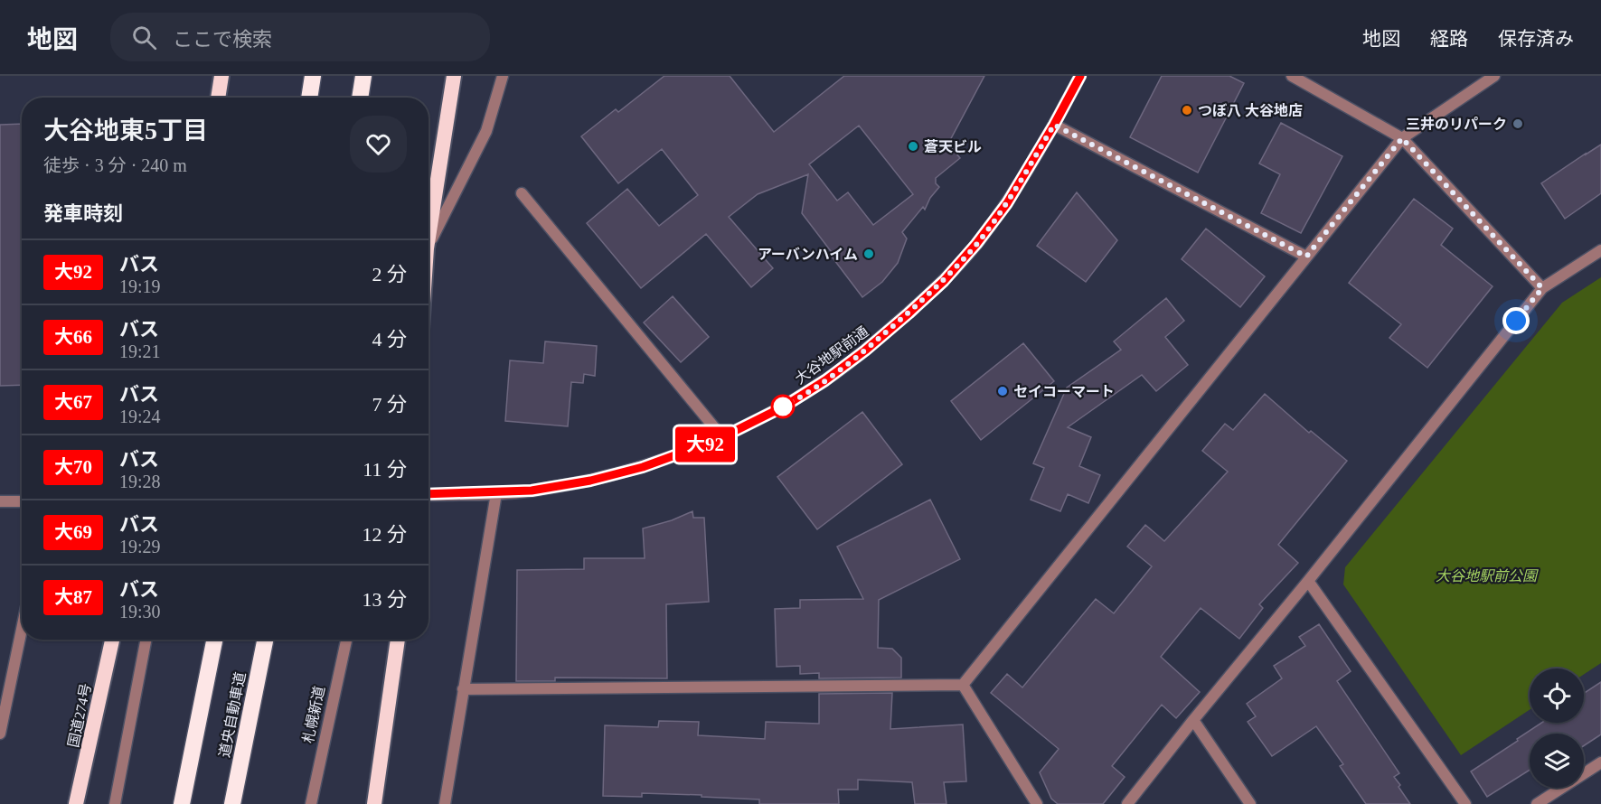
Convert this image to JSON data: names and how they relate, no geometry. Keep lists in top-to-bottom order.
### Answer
{
  "streets": {
    "highway": ["道央自動車道", "国道274号"],
    "street": ["大谷地駅前通", "札幌新道"]
  },
  "parks": ["大谷地駅前公園"],
  "places": [
    "つぼ八 大谷地店",
    "三井のリパーク",
    "蒼天ビル",
    "アーバンハイム",
    "セイコーマート"
  ],
  "lines": ["bus line 大92"],
  "page": {
    "header": "地図",
    "search": "ここで検索",
    "nav": ["地図", "経路", "保存済み"],
    "on_map": "大92",
    "heading": [
      ["大谷地東5丁目", "徒歩 · 3 分 · 240 m"],
      "発車時刻"
    ],
    "list": [
      {
        "mark": "大92",
        "name": "バス",
        "note": "19:19",
        "value": "2 分"
      },
      {
        "mark": "大66",
        "name": "バス",
        "note": "19:21",
        "value": "4 分"
      },
      {
        "mark": "大67",
        "name": "バス",
        "note": "19:24",
        "value": "7 分"
      },
      {
        "mark": "大70",
        "name": "バス",
        "note": "19:28",
        "value": "11 分"
      },
      {
        "mark": "大69",
        "name": "バス",
        "note": "19:29",
        "value": "12 分"
      },
      {
        "mark": "大87",
        "name": "バス",
        "note": "19:30",
        "value": "13 分"
      }
    ]
  }
}
